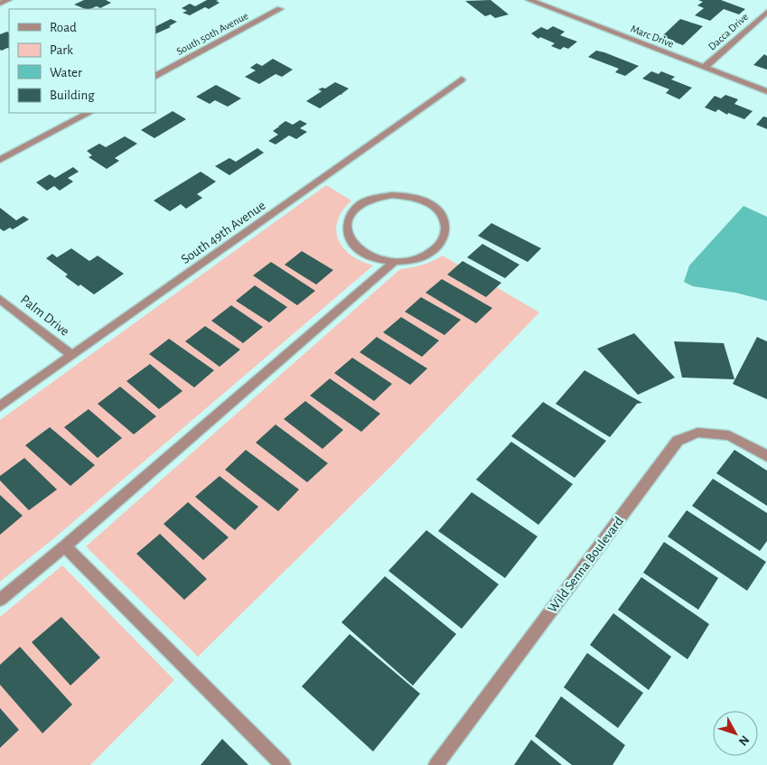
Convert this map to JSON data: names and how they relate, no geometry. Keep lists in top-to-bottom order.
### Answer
{
  "streets": {
    "street": [
      "Dacca Drive",
      "South 50th Avenue",
      "Marc Drive",
      "South 49th Avenue",
      "Palm Drive",
      "Wild Senna Boulevard"
    ]
  },
  "crossings": [
    ["Dacca Drive", "Marc Drive"],
    ["South 49th Avenue", "Palm Drive"]
  ],
  "legend": [
    "Road",
    "Park",
    "Water",
    "Building"
  ],
  "north": "bottom right"
}
